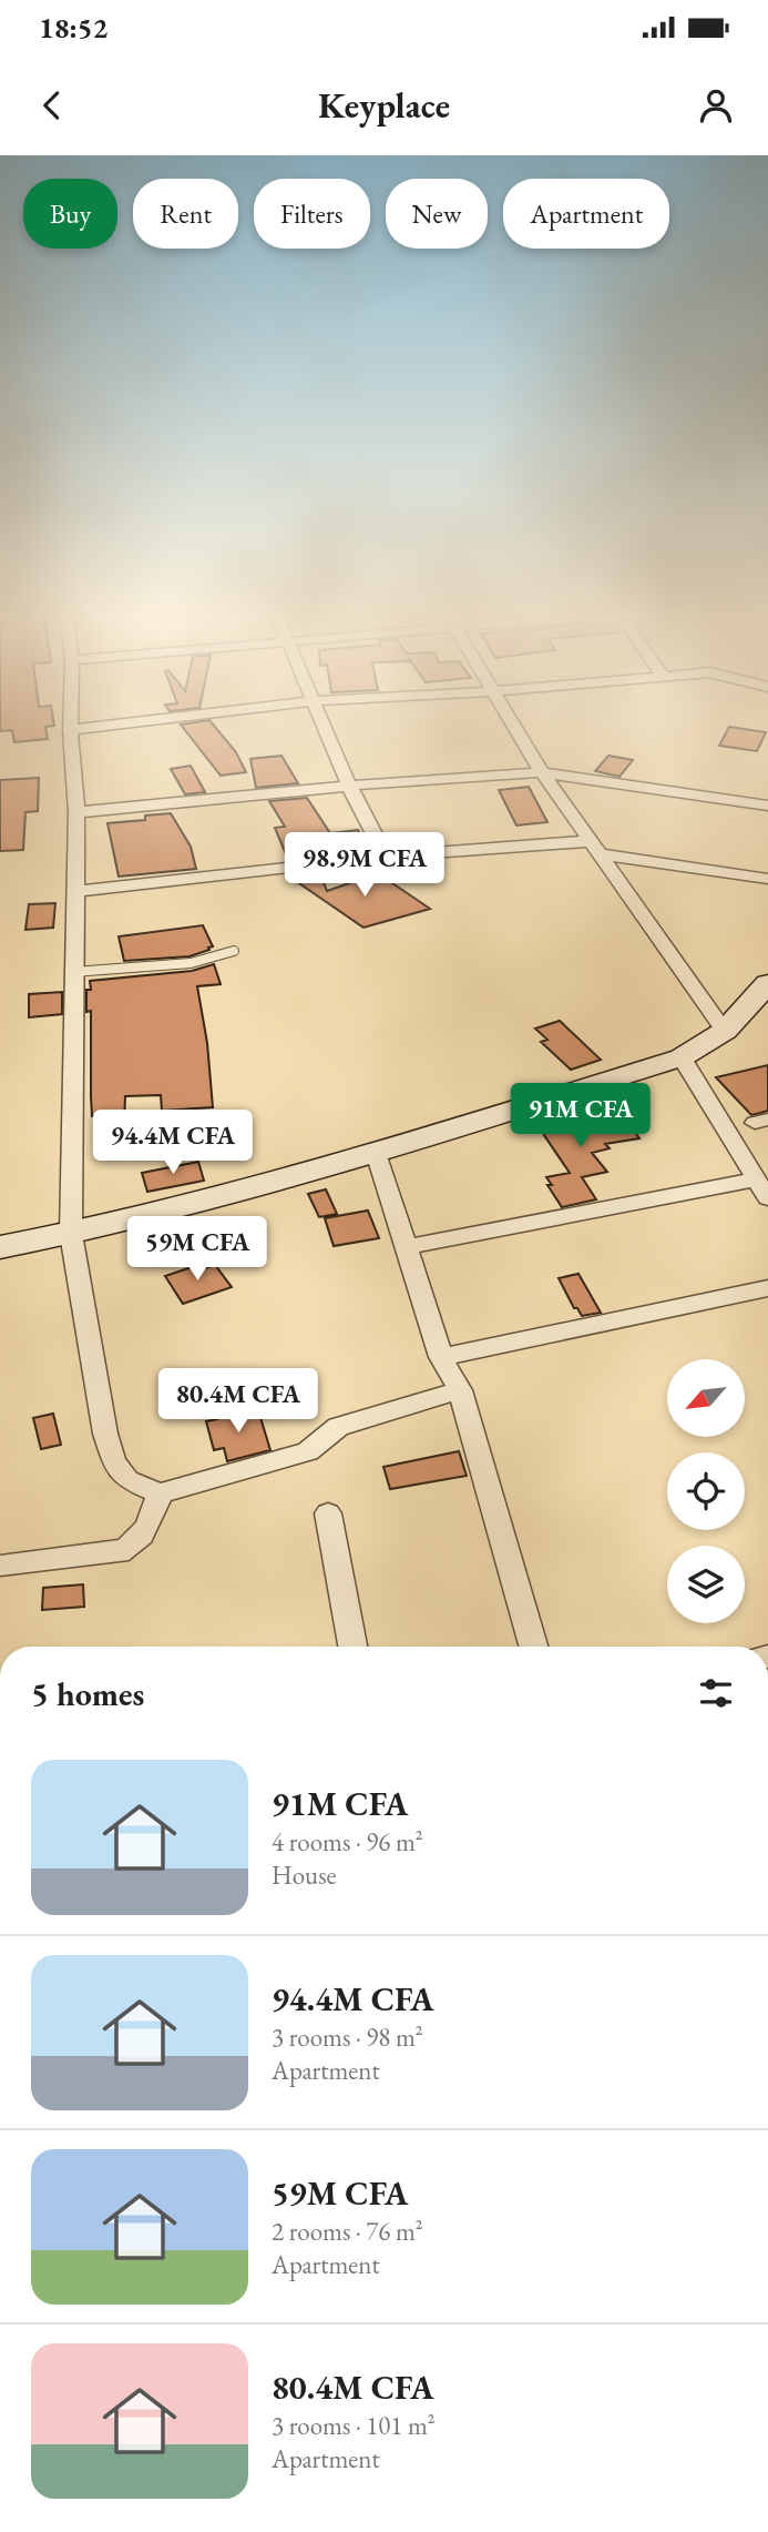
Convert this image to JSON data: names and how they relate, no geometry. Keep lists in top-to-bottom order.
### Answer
{
  "north": "bottom left",
  "page": {
    "status": "18:52",
    "header": "Keyplace",
    "chip": [
      "Buy",
      "Rent",
      "Filters",
      "New",
      "Apartment"
    ],
    "price": [
      "98.9M CFA",
      "91M CFA",
      "94.4M CFA",
      "59M CFA",
      "80.4M CFA"
    ],
    "heading": "5 homes",
    "list": [
      {
        "name": "91M CFA",
        "note": "4 rooms · 96 m² · House"
      },
      {
        "name": "94.4M CFA",
        "note": "3 rooms · 98 m² · Apartment"
      },
      {
        "name": "59M CFA",
        "note": "2 rooms · 76 m² · Apartment"
      },
      {
        "name": "80.4M CFA",
        "note": "3 rooms · 101 m² · Apartment"
      }
    ]
  }
}
